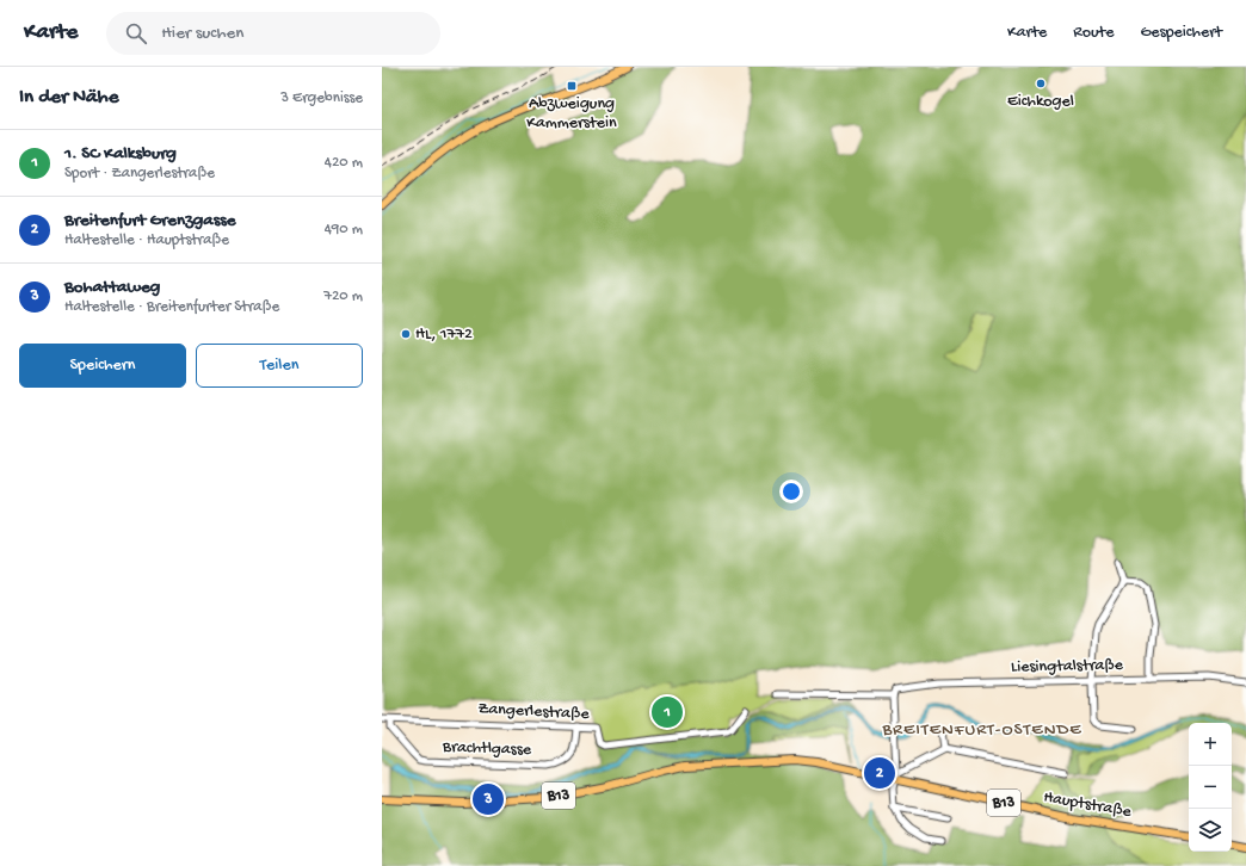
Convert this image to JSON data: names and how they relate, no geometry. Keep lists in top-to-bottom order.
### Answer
{
  "streets": {
    "main road": ["B13", "Hauptstraße"],
    "street": ["Liesingtalstraße", "Zangerlestraße", "Brachtlgasse"]
  },
  "crossings": [
    ["Zangerlestraße", "Brachtlgasse"]
  ],
  "districts": ["BREITENFURT-OSTENDE"],
  "places": {
    "other": ["Eichkogel", "HL, 1772"],
    "transit": ["Abzweigung Kammerstein"]
  },
  "page": {
    "header": "Karte",
    "search": "Hier suchen",
    "nav": ["Karte", "Route", "Gespeichert"],
    "heading": ["In der Nähe", "3 Ergebnisse"],
    "list": [
      {
        "mark": "1",
        "name": "1. SC Kalksburg",
        "note": "Sport · Zangerlestraße",
        "value": "420 m"
      },
      {
        "mark": "2",
        "name": "Breitenfurt Grenzgasse",
        "note": "Haltestelle · Hauptstraße",
        "value": "490 m"
      },
      {
        "mark": "3",
        "name": "Bohattaweg",
        "note": "Haltestelle · Breitenfurter Straße",
        "value": "720 m"
      }
    ],
    "buttons": ["Speichern", "Teilen"],
    "pins": ["1", "2", "3"],
    "map_buttons": ["+", "−"]
  }
}
